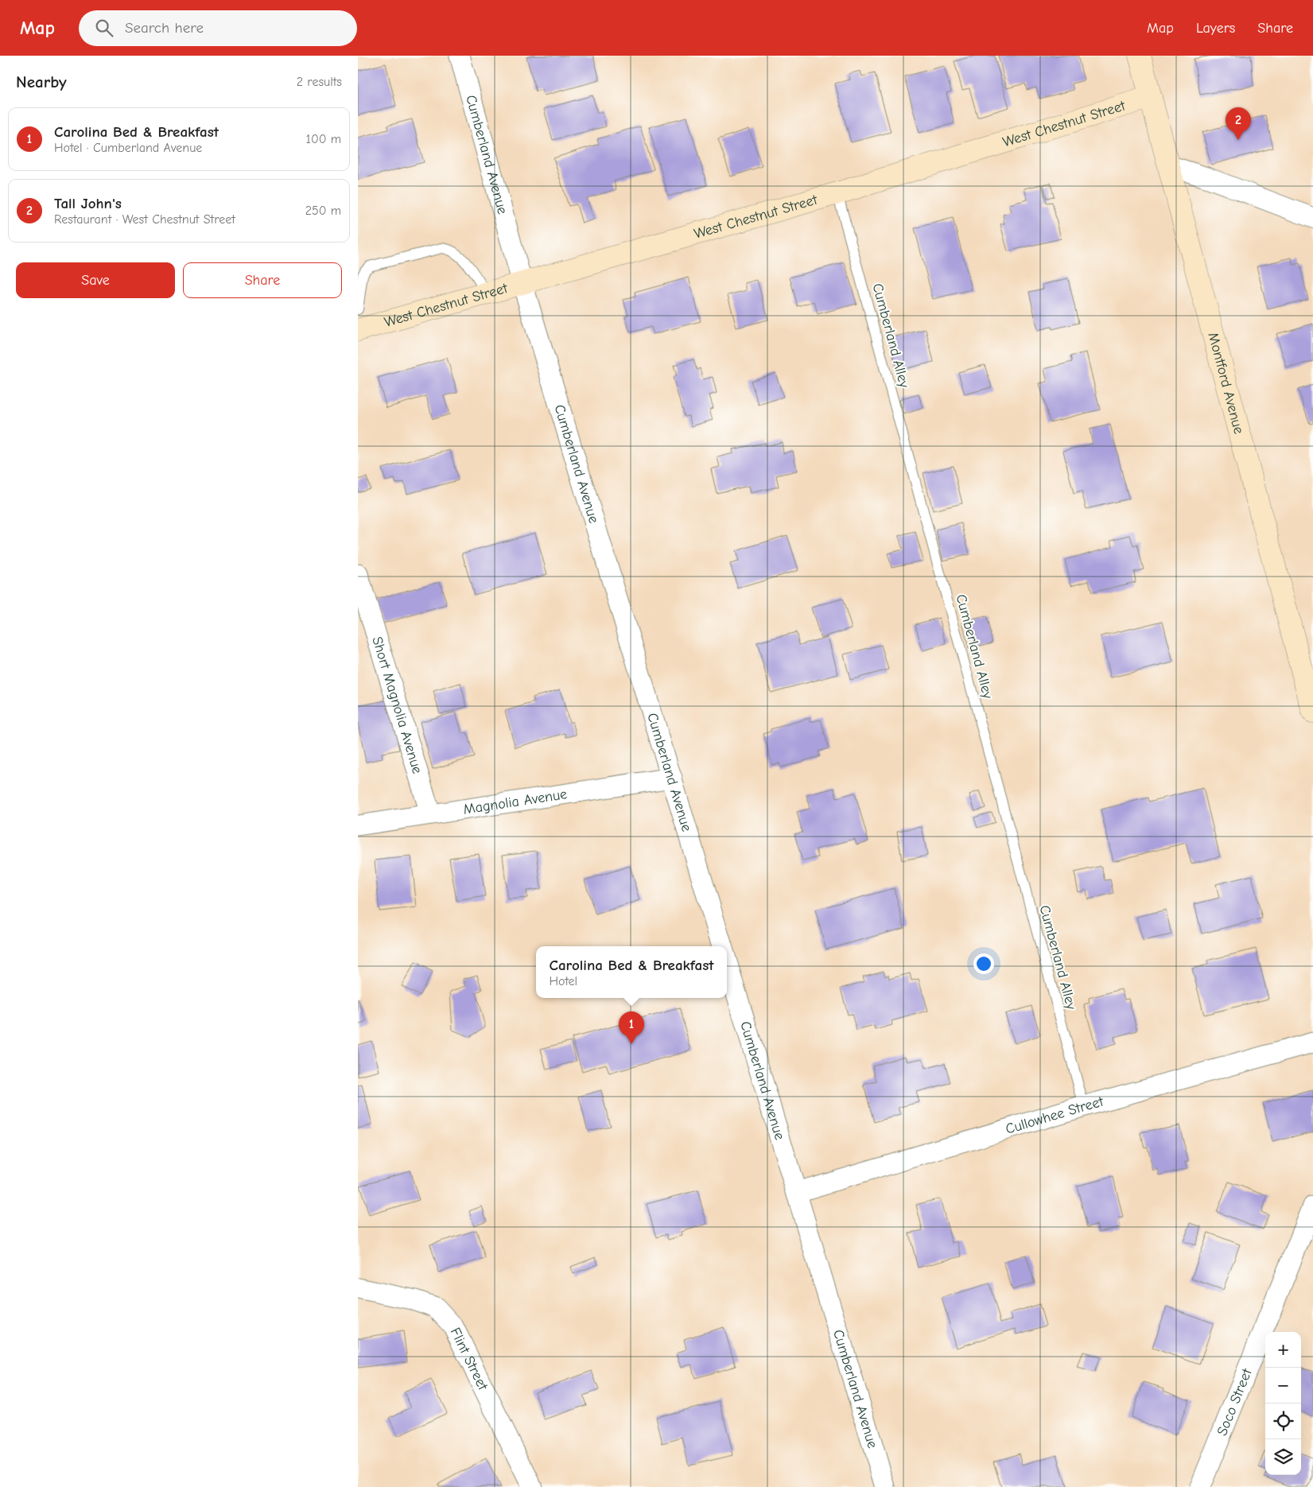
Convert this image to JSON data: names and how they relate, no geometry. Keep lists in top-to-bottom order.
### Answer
{
  "streets": {
    "street": [
      "West Chestnut Street",
      "Cumberland Avenue",
      "Montford Avenue",
      "Short Magnolia Avenue",
      "Magnolia Avenue",
      "Cullowhee Street",
      "Flint Street",
      "Soco Street"
    ],
    "lane": ["Cumberland Alley"]
  },
  "crossings": [
    ["West Chestnut Street", "Cumberland Avenue"],
    ["West Chestnut Street", "Cumberland Alley"],
    ["West Chestnut Street", "Montford Avenue"],
    ["Cumberland Avenue", "Magnolia Avenue"],
    ["Cumberland Avenue", "Cullowhee Street"],
    ["Cumberland Alley", "Cullowhee Street"],
    ["Short Magnolia Avenue", "Magnolia Avenue"]
  ],
  "page": {
    "header": "Map",
    "search": "Search here",
    "nav": ["Map", "Layers", "Share"],
    "heading": ["Nearby", "2 results"],
    "list": [
      {
        "mark": "1",
        "name": "Carolina Bed & Breakfast",
        "note": "Hotel · Cumberland Avenue",
        "value": "100 m"
      },
      {
        "mark": "2",
        "name": "Tall John's",
        "note": "Restaurant · West Chestnut Street",
        "value": "250 m"
      }
    ],
    "pins": ["2", "1"],
    "buttons": ["Save", "Share"],
    "popup": ["Carolina Bed & Breakfast", "Hotel"],
    "map_buttons": ["+", "−"]
  }
}
